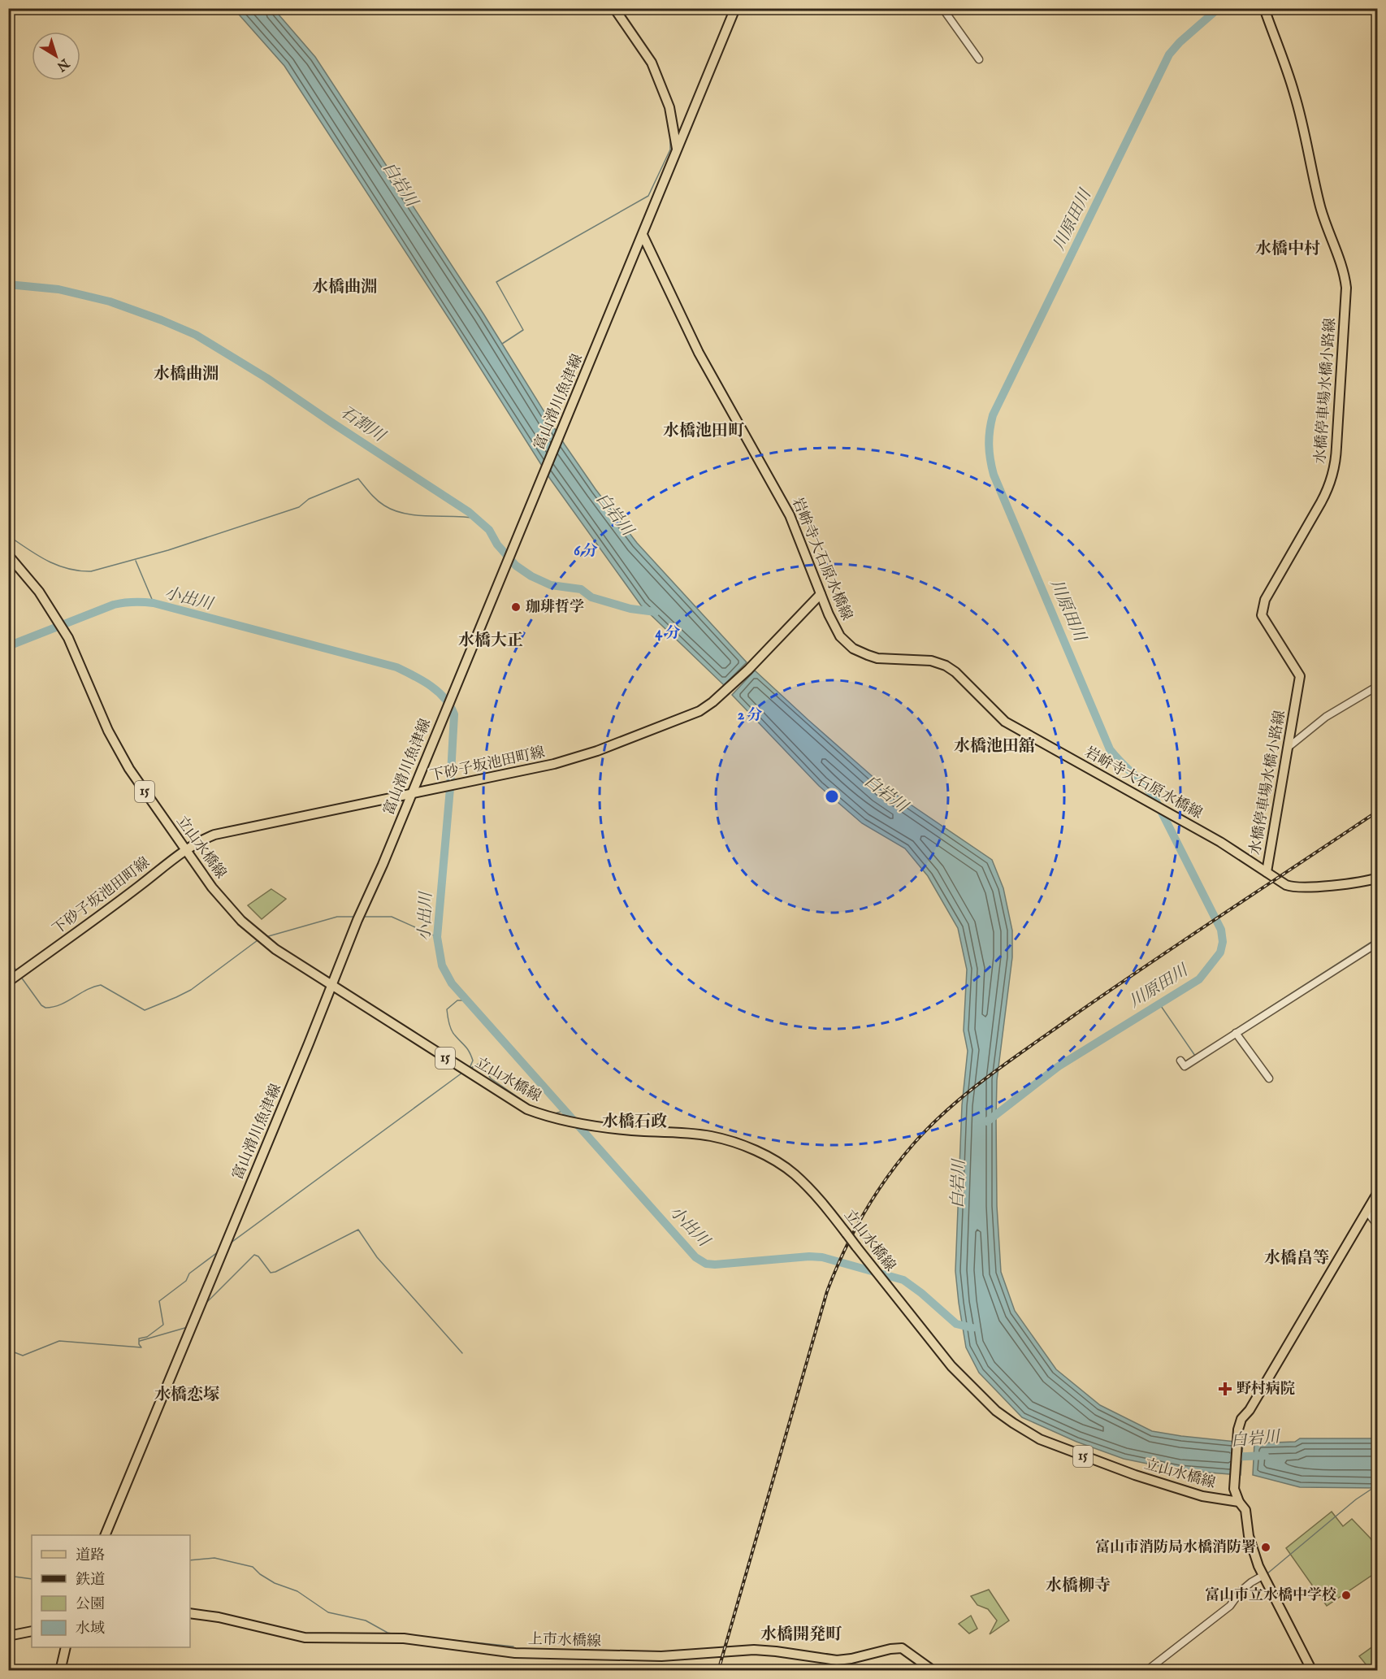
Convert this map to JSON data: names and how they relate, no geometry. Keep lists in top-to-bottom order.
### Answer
{
  "streets": {
    "main road": [
      "水橋停車場水橋小路線",
      "富山滑川魚津線",
      "岩峅寺大石原水橋線",
      "下砂子坂池田町線",
      "15",
      "立山水橋線",
      "上市水橋線"
    ]
  },
  "crossings": [
    ["水橋停車場水橋小路線", "岩峅寺大石原水橋線"],
    ["富山滑川魚津線", "岩峅寺大石原水橋線"],
    ["富山滑川魚津線", "下砂子坂池田町線"],
    ["富山滑川魚津線", "立山水橋線"],
    ["岩峅寺大石原水橋線", "下砂子坂池田町線"],
    ["下砂子坂池田町線", "立山水橋線"]
  ],
  "districts": [
    "水橋中村",
    "水橋曲淵",
    "水橋曲淵",
    "水橋池田町",
    "水橋大正",
    "水橋池田舘",
    "水橋石政",
    "水橋畠等",
    "水橋恋塚",
    "水橋柳寺",
    "水橋開発町"
  ],
  "water": [
    "白岩川",
    "川原田川",
    "石割川",
    "小出川"
  ],
  "places": {
    "other": ["珈琲哲学", "富山市消防局水橋消防署", "富山市立水橋中学校"],
    "health": ["野村病院"]
  },
  "legend": [
    "道路",
    "鉄道",
    "公園",
    "水域"
  ],
  "north": "bottom right",
  "rings": ["6 分", "4 分", "2 分"]
}
